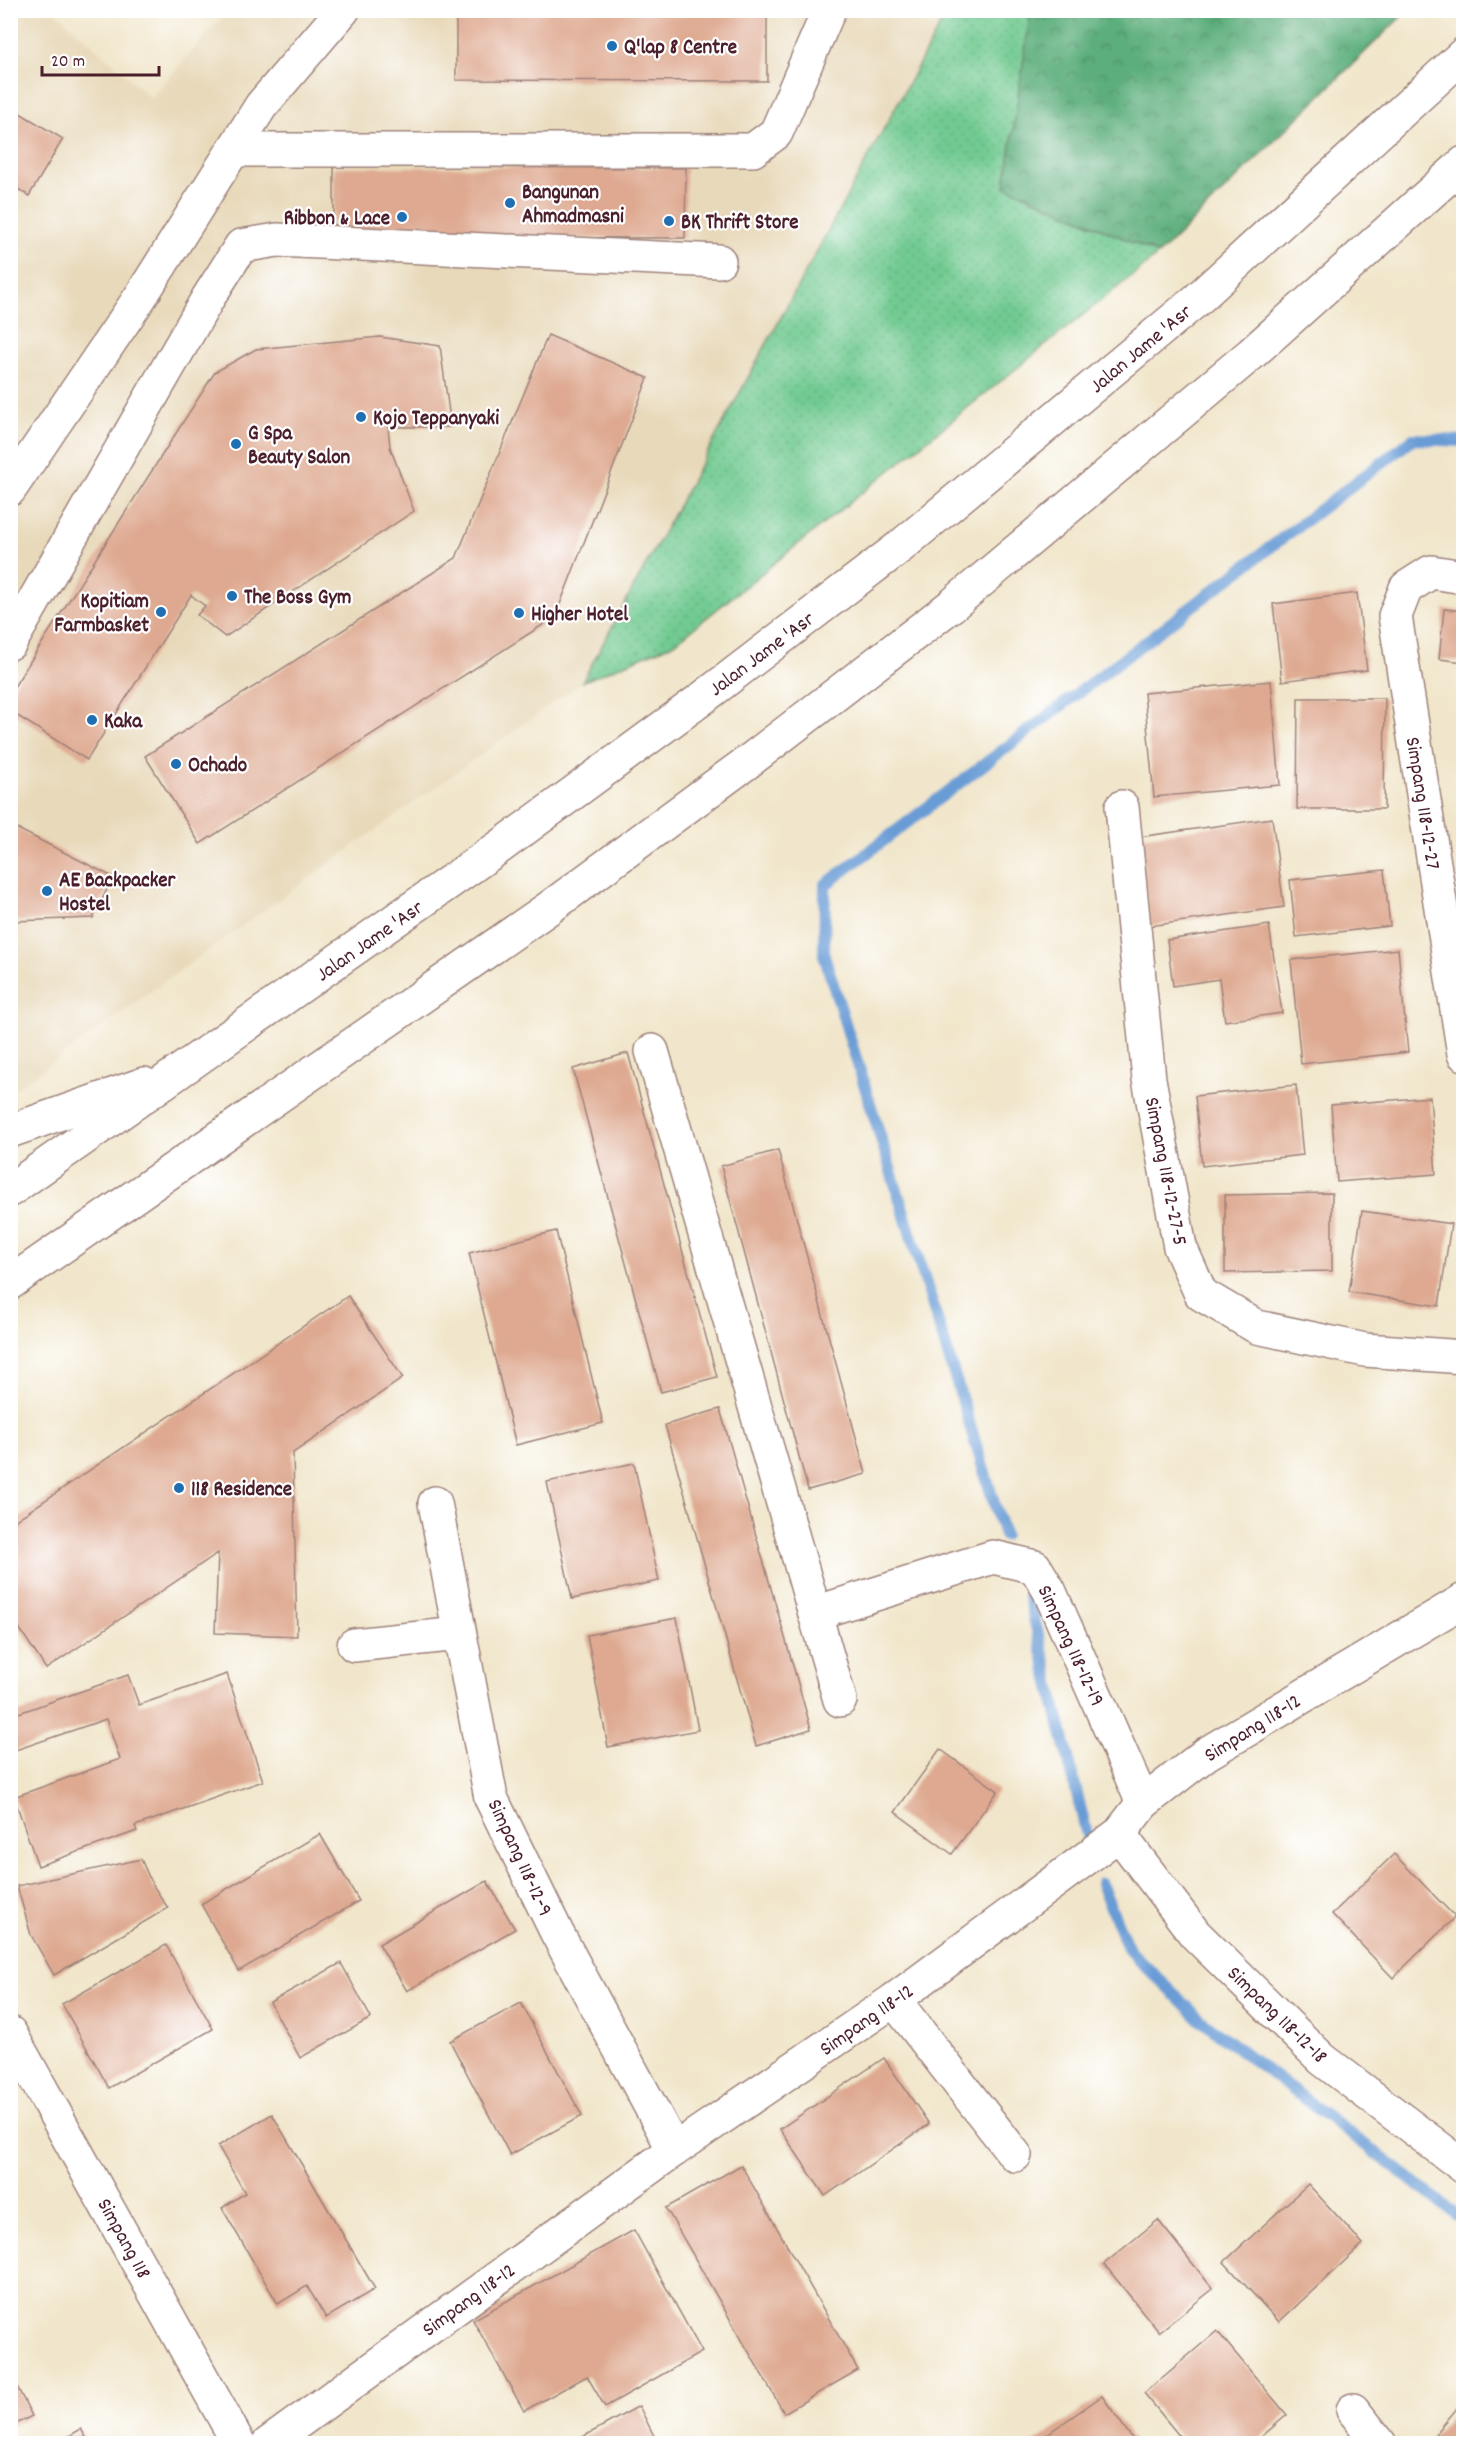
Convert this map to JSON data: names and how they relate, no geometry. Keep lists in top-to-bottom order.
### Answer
{
  "streets": {
    "street": [
      "Jalan Jame 'Asr",
      "Simpang 118-12-27",
      "Simpang 118-12-27-5",
      "Simpang 118-12-19",
      "Simpang 118-12",
      "Simpang 118-12-9",
      "Simpang 118-12-18",
      "Simpang 118"
    ]
  },
  "crossings": [
    ["Simpang 118-12-19", "Simpang 118-12"],
    ["Simpang 118-12", "Simpang 118-12-9"],
    ["Simpang 118-12", "Simpang 118-12-18"]
  ],
  "places": [
    "Q'lap 8 Centre",
    "Bangunan Ahmadmasni",
    "Ribbon & Lace",
    "BK Thrift Store",
    "Kojo Teppanyaki",
    "G Spa Beauty Salon",
    "The Boss Gym",
    "Kopitiam Farmbasket",
    "Higher Hotel",
    "Kaka",
    "Ochado",
    "AE Backpacker Hostel",
    "118 Residence"
  ],
  "scale_bar": "20 m"
}
